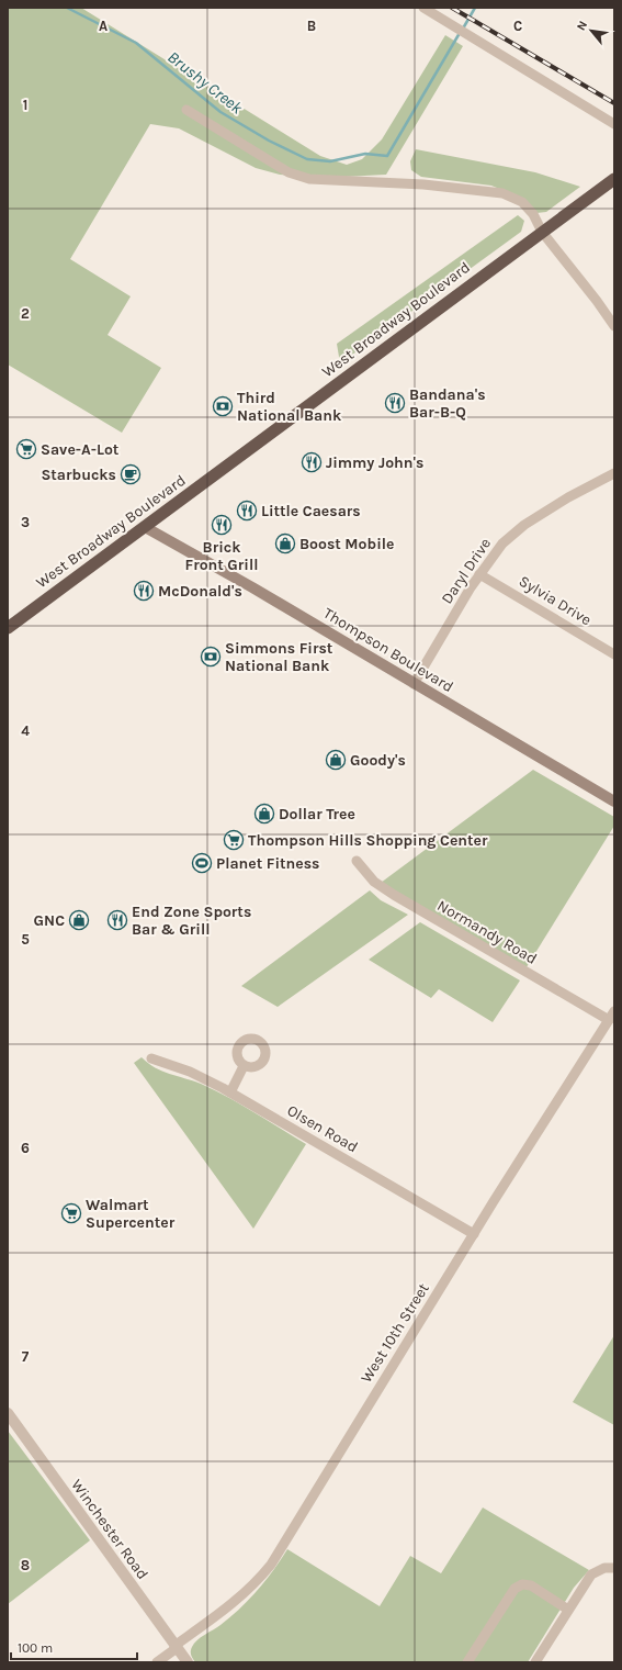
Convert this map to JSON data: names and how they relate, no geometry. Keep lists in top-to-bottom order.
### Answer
{
  "streets": {
    "highway": ["West Broadway Boulevard"],
    "main road": ["Thompson Boulevard"],
    "street": [
      "Daryl Drive",
      "Sylvia Drive",
      "Normandy Road",
      "Olsen Road",
      "West 10th Street",
      "Winchester Road"
    ]
  },
  "crossings": [
    ["West Broadway Boulevard", "Thompson Boulevard"],
    ["Daryl Drive", "Sylvia Drive"],
    ["Daryl Drive", "Thompson Boulevard"],
    ["Normandy Road", "West 10th Street"],
    ["Olsen Road", "West 10th Street"],
    ["West 10th Street", "Winchester Road"]
  ],
  "water": ["Brushy Creek"],
  "places": {
    "restaurant": [
      "Bandana's Bar-B-Q",
      "Jimmy John's",
      "Little Caesars",
      "Brick Front Grill",
      "McDonald's",
      "End Zone Sports Bar & Grill"
    ],
    "bank": ["Third National Bank", "Simmons First National Bank"],
    "supermarket": ["Save-A-Lot", "Thompson Hills Shopping Center", "Walmart Supercenter"],
    "cafe": ["Starbucks"],
    "shop": [
      "Boost Mobile",
      "Goody's",
      "Dollar Tree",
      "GNC"
    ],
    "sports": ["Planet Fitness"]
  },
  "scale_bar": "100 m",
  "north": "top left",
  "grid": {
    "columns": ["A", "B", "C"],
    "rows": [
      "1",
      "2",
      "3",
      "4",
      "5",
      "6",
      "7",
      "8"
    ]
  }
}
